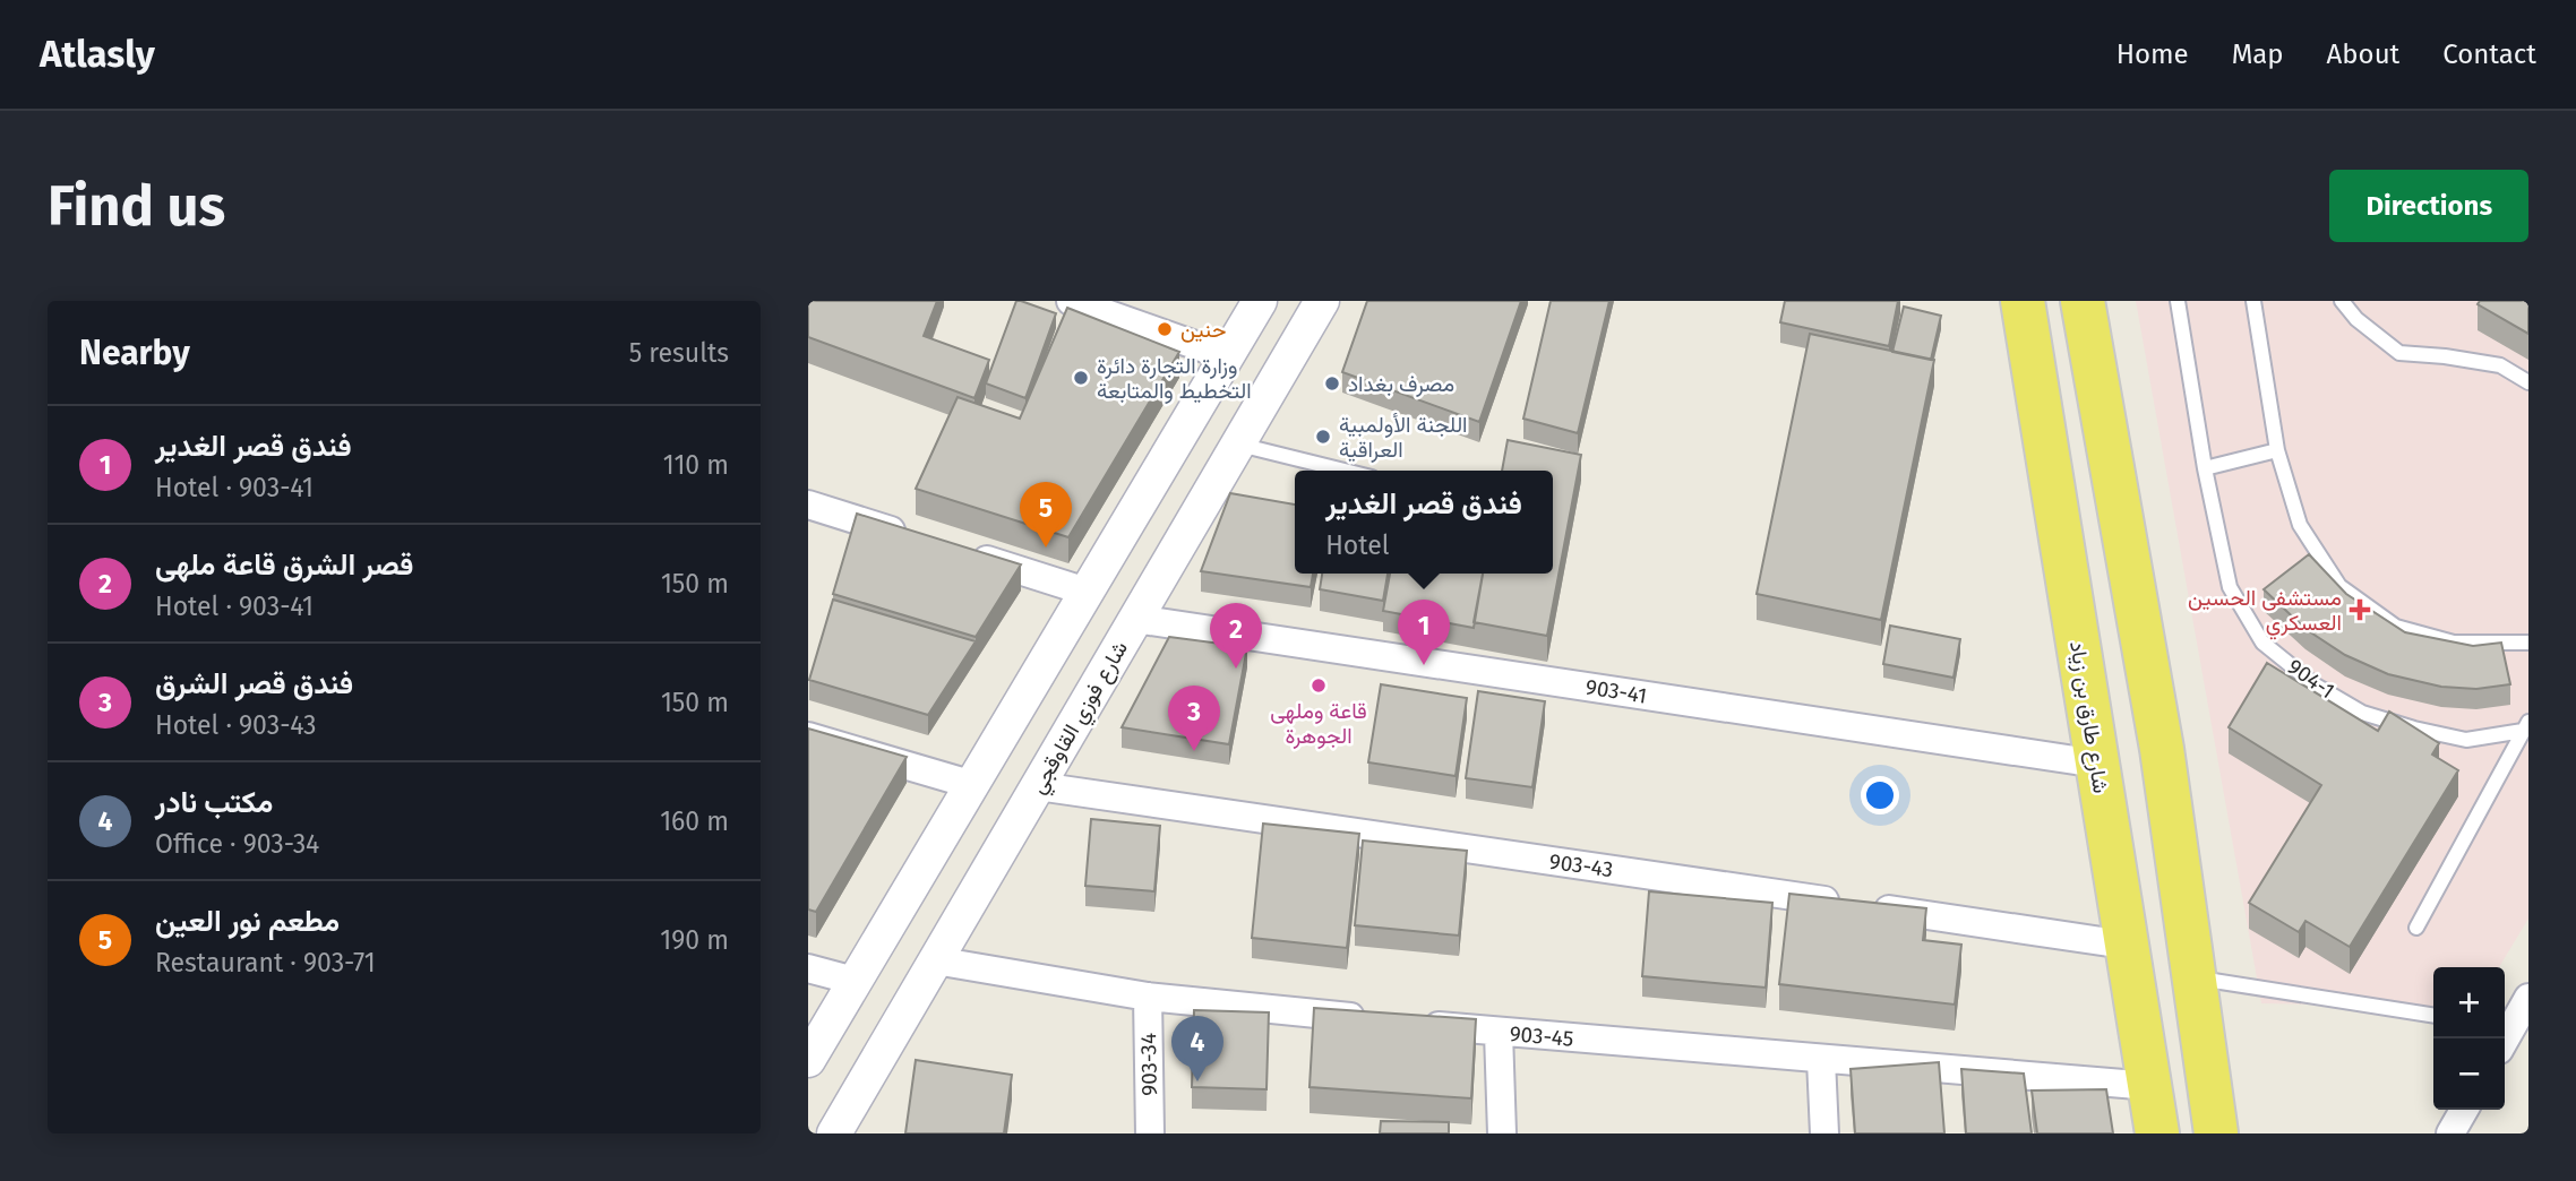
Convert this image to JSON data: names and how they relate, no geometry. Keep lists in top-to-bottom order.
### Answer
{
  "streets": {
    "main road": ["شارع طارق بن زياد"],
    "street": [
      "903-41",
      "شارع فوزي القاوقجي",
      "903-43",
      "903-45",
      "903-34"
    ],
    "lane": ["904-1"]
  },
  "crossings": [
    ["903-41", "شارع فوزي القاوقجي"],
    ["903-41", "شارع طارق بن زياد"],
    ["شارع فوزي القاوقجي", "903-43"],
    ["شارع طارق بن زياد", "903-43"],
    ["شارع طارق بن زياد", "903-45"]
  ],
  "places": {
    "other": [
      "حنين",
      "وزارة التجارة دائرة التخطيط والمتابعة",
      "مصرف بغداد",
      "اللجنة الأولمبية العراقية",
      "قاعة وملهى الجوهرة"
    ],
    "health": ["مستشفى الحسين العسكري"]
  },
  "page": {
    "header": "Atlasly",
    "nav": [
      "Home",
      "Map",
      "About",
      "Contact"
    ],
    "buttons": "Directions",
    "title": "Find us",
    "heading": ["Nearby", "5 results"],
    "list": [
      {
        "mark": "1",
        "name": "فندق قصر الغدير",
        "note": "Hotel · 903-41",
        "value": "110 m"
      },
      {
        "mark": "2",
        "name": "قصر الشرق قاعة ملهى",
        "note": "Hotel · 903-41",
        "value": "150 m"
      },
      {
        "mark": "3",
        "name": "فندق قصر الشرق",
        "note": "Hotel · 903-43",
        "value": "150 m"
      },
      {
        "mark": "4",
        "name": "مكتب نادر",
        "note": "Office · 903-34",
        "value": "160 m"
      },
      {
        "mark": "5",
        "name": "مطعم نور العين",
        "note": "Restaurant · 903-71",
        "value": "190 m"
      }
    ],
    "popup": ["فندق قصر الغدير", "Hotel"],
    "pins": [
      "5",
      "1",
      "2",
      "3",
      "4"
    ],
    "map_buttons": ["+", "−"]
  }
}
